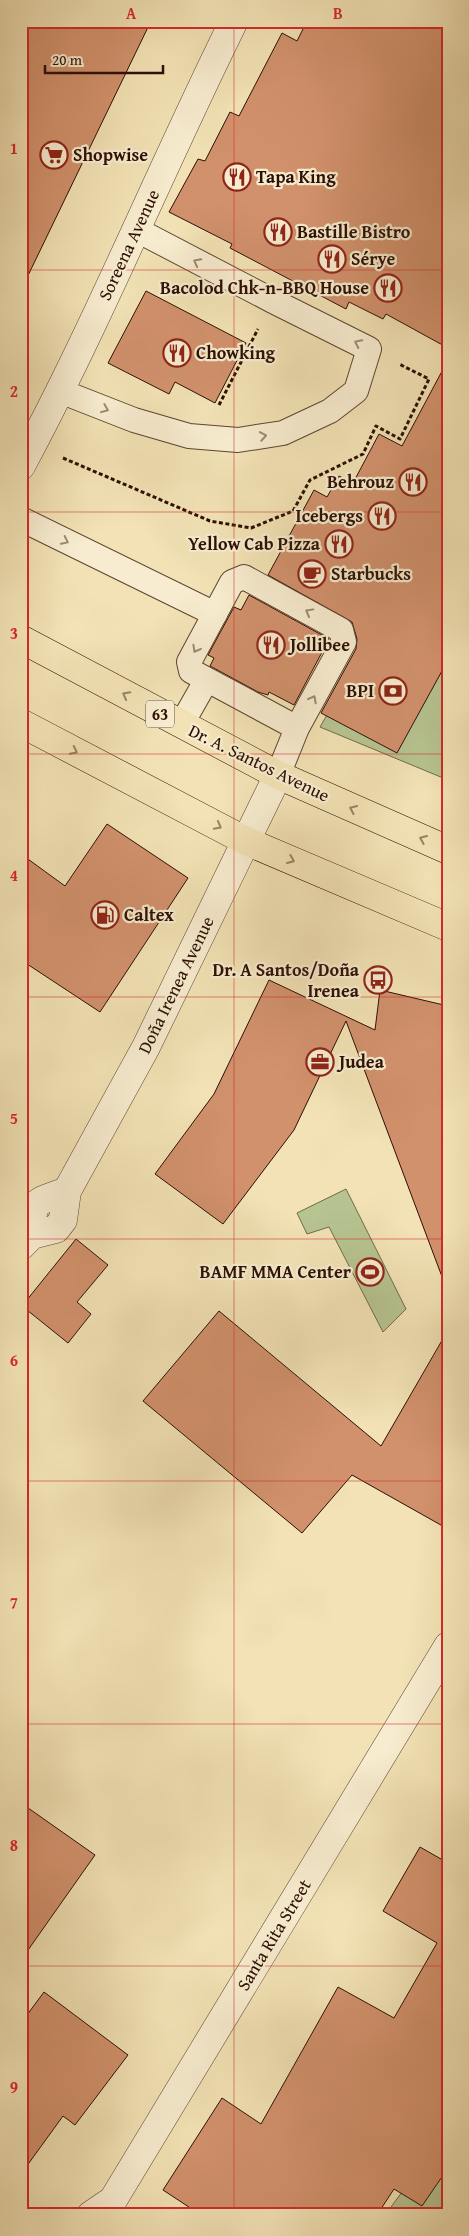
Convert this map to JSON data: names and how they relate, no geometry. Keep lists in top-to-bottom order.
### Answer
{
  "streets": {
    "main road": ["63", "Dr. A. Santos Avenue"],
    "street": ["Soreena Avenue", "Doña Irenea Avenue", "Santa Rita Street"]
  },
  "crossings": [
    ["Dr. A. Santos Avenue", "Doña Irenea Avenue"]
  ],
  "places": {
    "supermarket": ["Shopwise"],
    "restaurant": [
      "Tapa King",
      "Bastille Bistro",
      "Sérye",
      "Bacolod Chk-n-BBQ House",
      "Chowking",
      "Behrouz",
      "Icebergs",
      "Yellow Cab Pizza",
      "Jollibee"
    ],
    "cafe": ["Starbucks"],
    "bank": ["BPI"],
    "fuel station": ["Caltex"],
    "bus stop": ["Dr. A Santos/Doña Irenea"],
    "office": ["Judea"],
    "sports": ["BAMF MMA Center"]
  },
  "scale_bar": "20 m",
  "grid": {
    "columns": ["A", "B"],
    "rows": [
      "1",
      "2",
      "3",
      "4",
      "5",
      "6",
      "7",
      "8",
      "9"
    ]
  }
}
